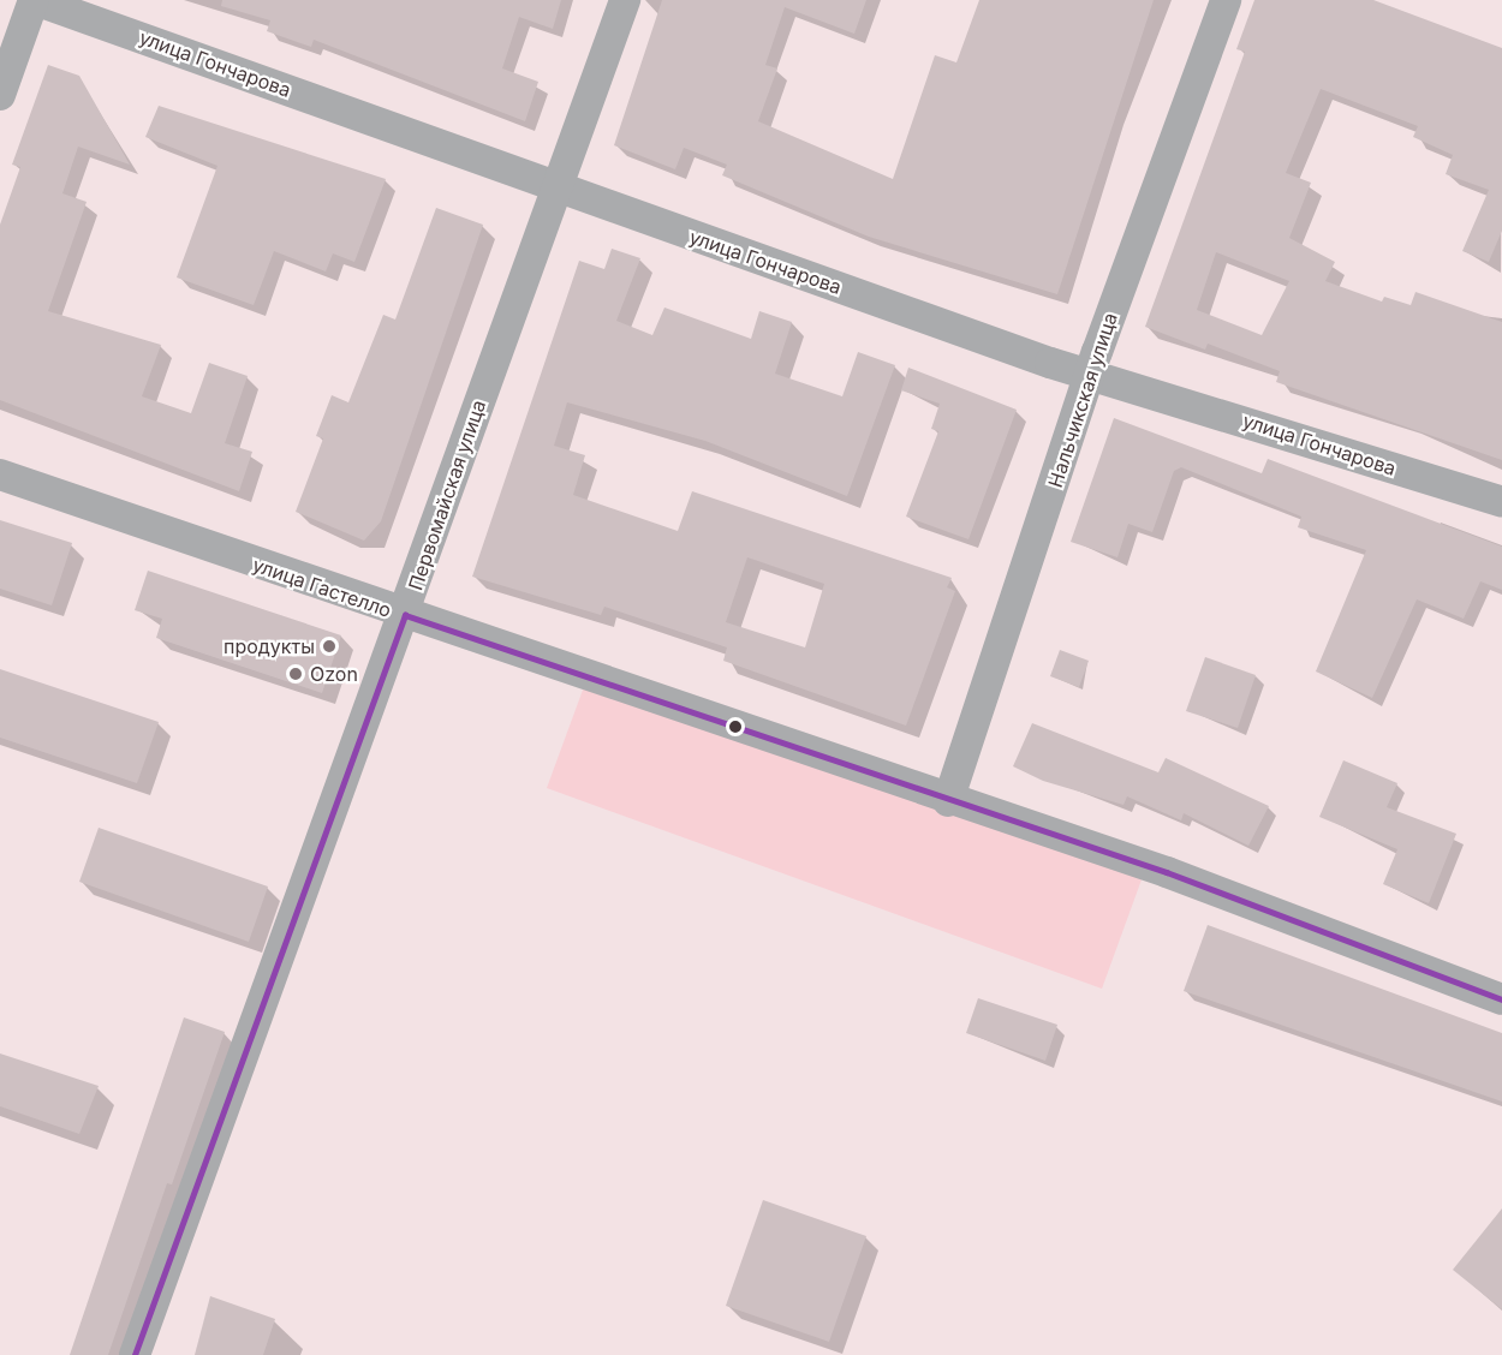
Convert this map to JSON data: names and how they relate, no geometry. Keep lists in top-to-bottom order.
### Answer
{
  "streets": {
    "street": [
      "улица Гончарова",
      "Нальчикская улица",
      "Первомайская улица",
      "улица Гастелло"
    ]
  },
  "crossings": [
    ["улица Гончарова", "Нальчикская улица"],
    ["улица Гончарова", "Первомайская улица"],
    ["Нальчикская улица", "улица Гастелло"],
    ["Первомайская улица", "улица Гастелло"]
  ],
  "places": ["продукты", "Ozon"]
}
